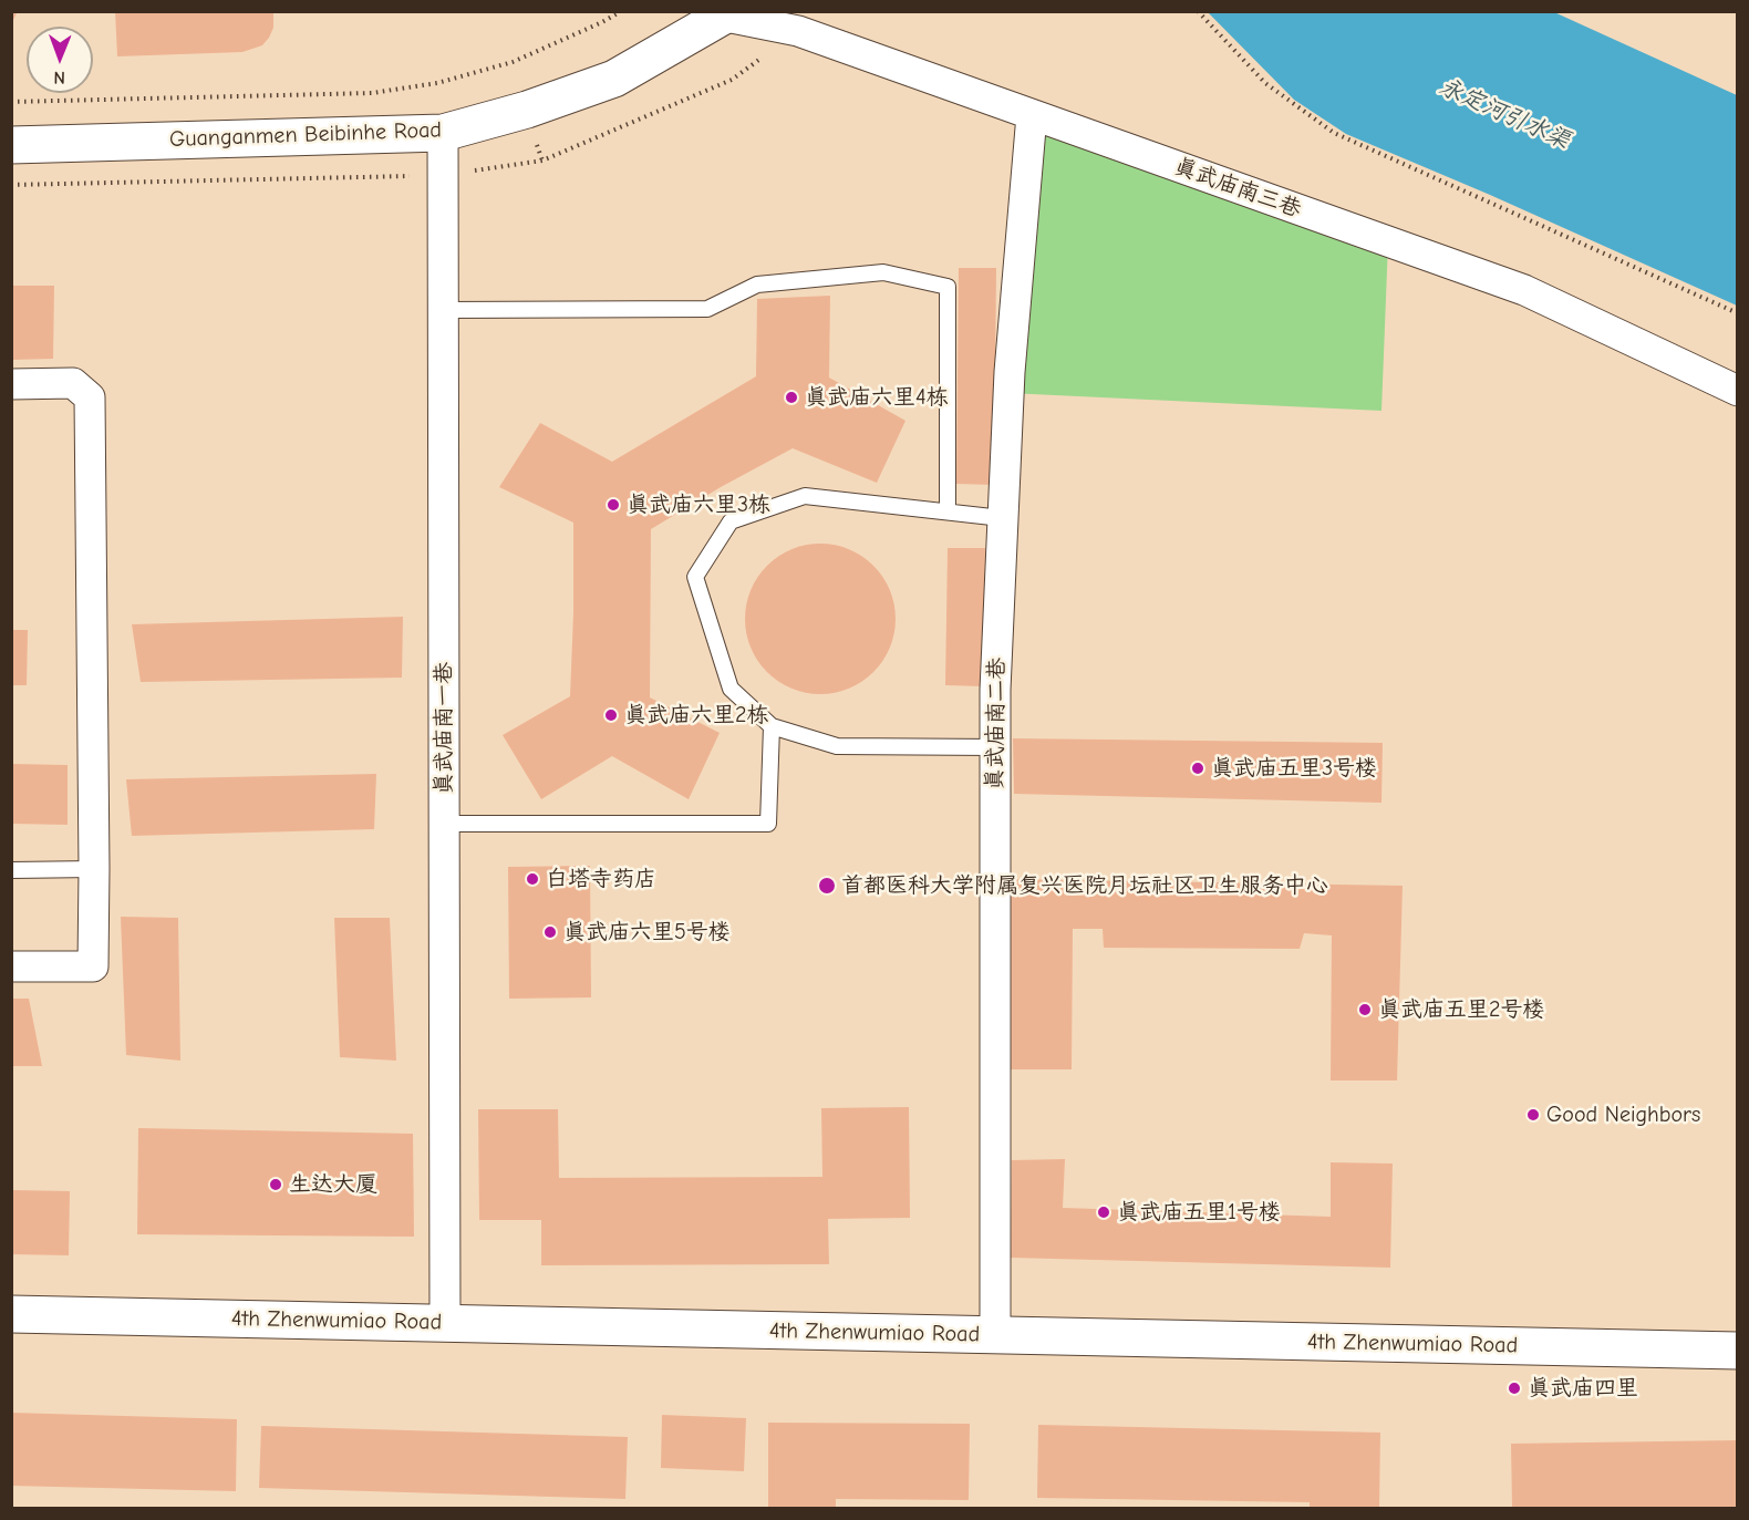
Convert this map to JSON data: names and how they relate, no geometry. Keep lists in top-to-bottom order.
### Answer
{
  "streets": {
    "street": [
      "Guanganmen Beibinhe Road",
      "真武庙南三巷",
      "真武庙南二巷",
      "真武庙南一巷",
      "4th Zhenwumiao Road"
    ]
  },
  "crossings": [
    ["Guanganmen Beibinhe Road", "真武庙南三巷"],
    ["Guanganmen Beibinhe Road", "真武庙南一巷"],
    ["真武庙南三巷", "真武庙南二巷"],
    ["真武庙南二巷", "4th Zhenwumiao Road"],
    ["真武庙南一巷", "4th Zhenwumiao Road"]
  ],
  "water": ["永定河引水渠"],
  "places": [
    "真武庙六里4栋",
    "真武庙六里3栋",
    "真武庙六里2栋",
    "真武庙五里3号楼",
    "白塔寺药店",
    "首都医科大学附属复兴医院月坛社区卫生服务中心",
    "真武庙六里5号楼",
    "真武庙五里2号楼",
    "Good Neighbors",
    "生达大厦",
    "真武庙五里1号楼",
    "真武庙四里"
  ],
  "north": "bottom"
}
